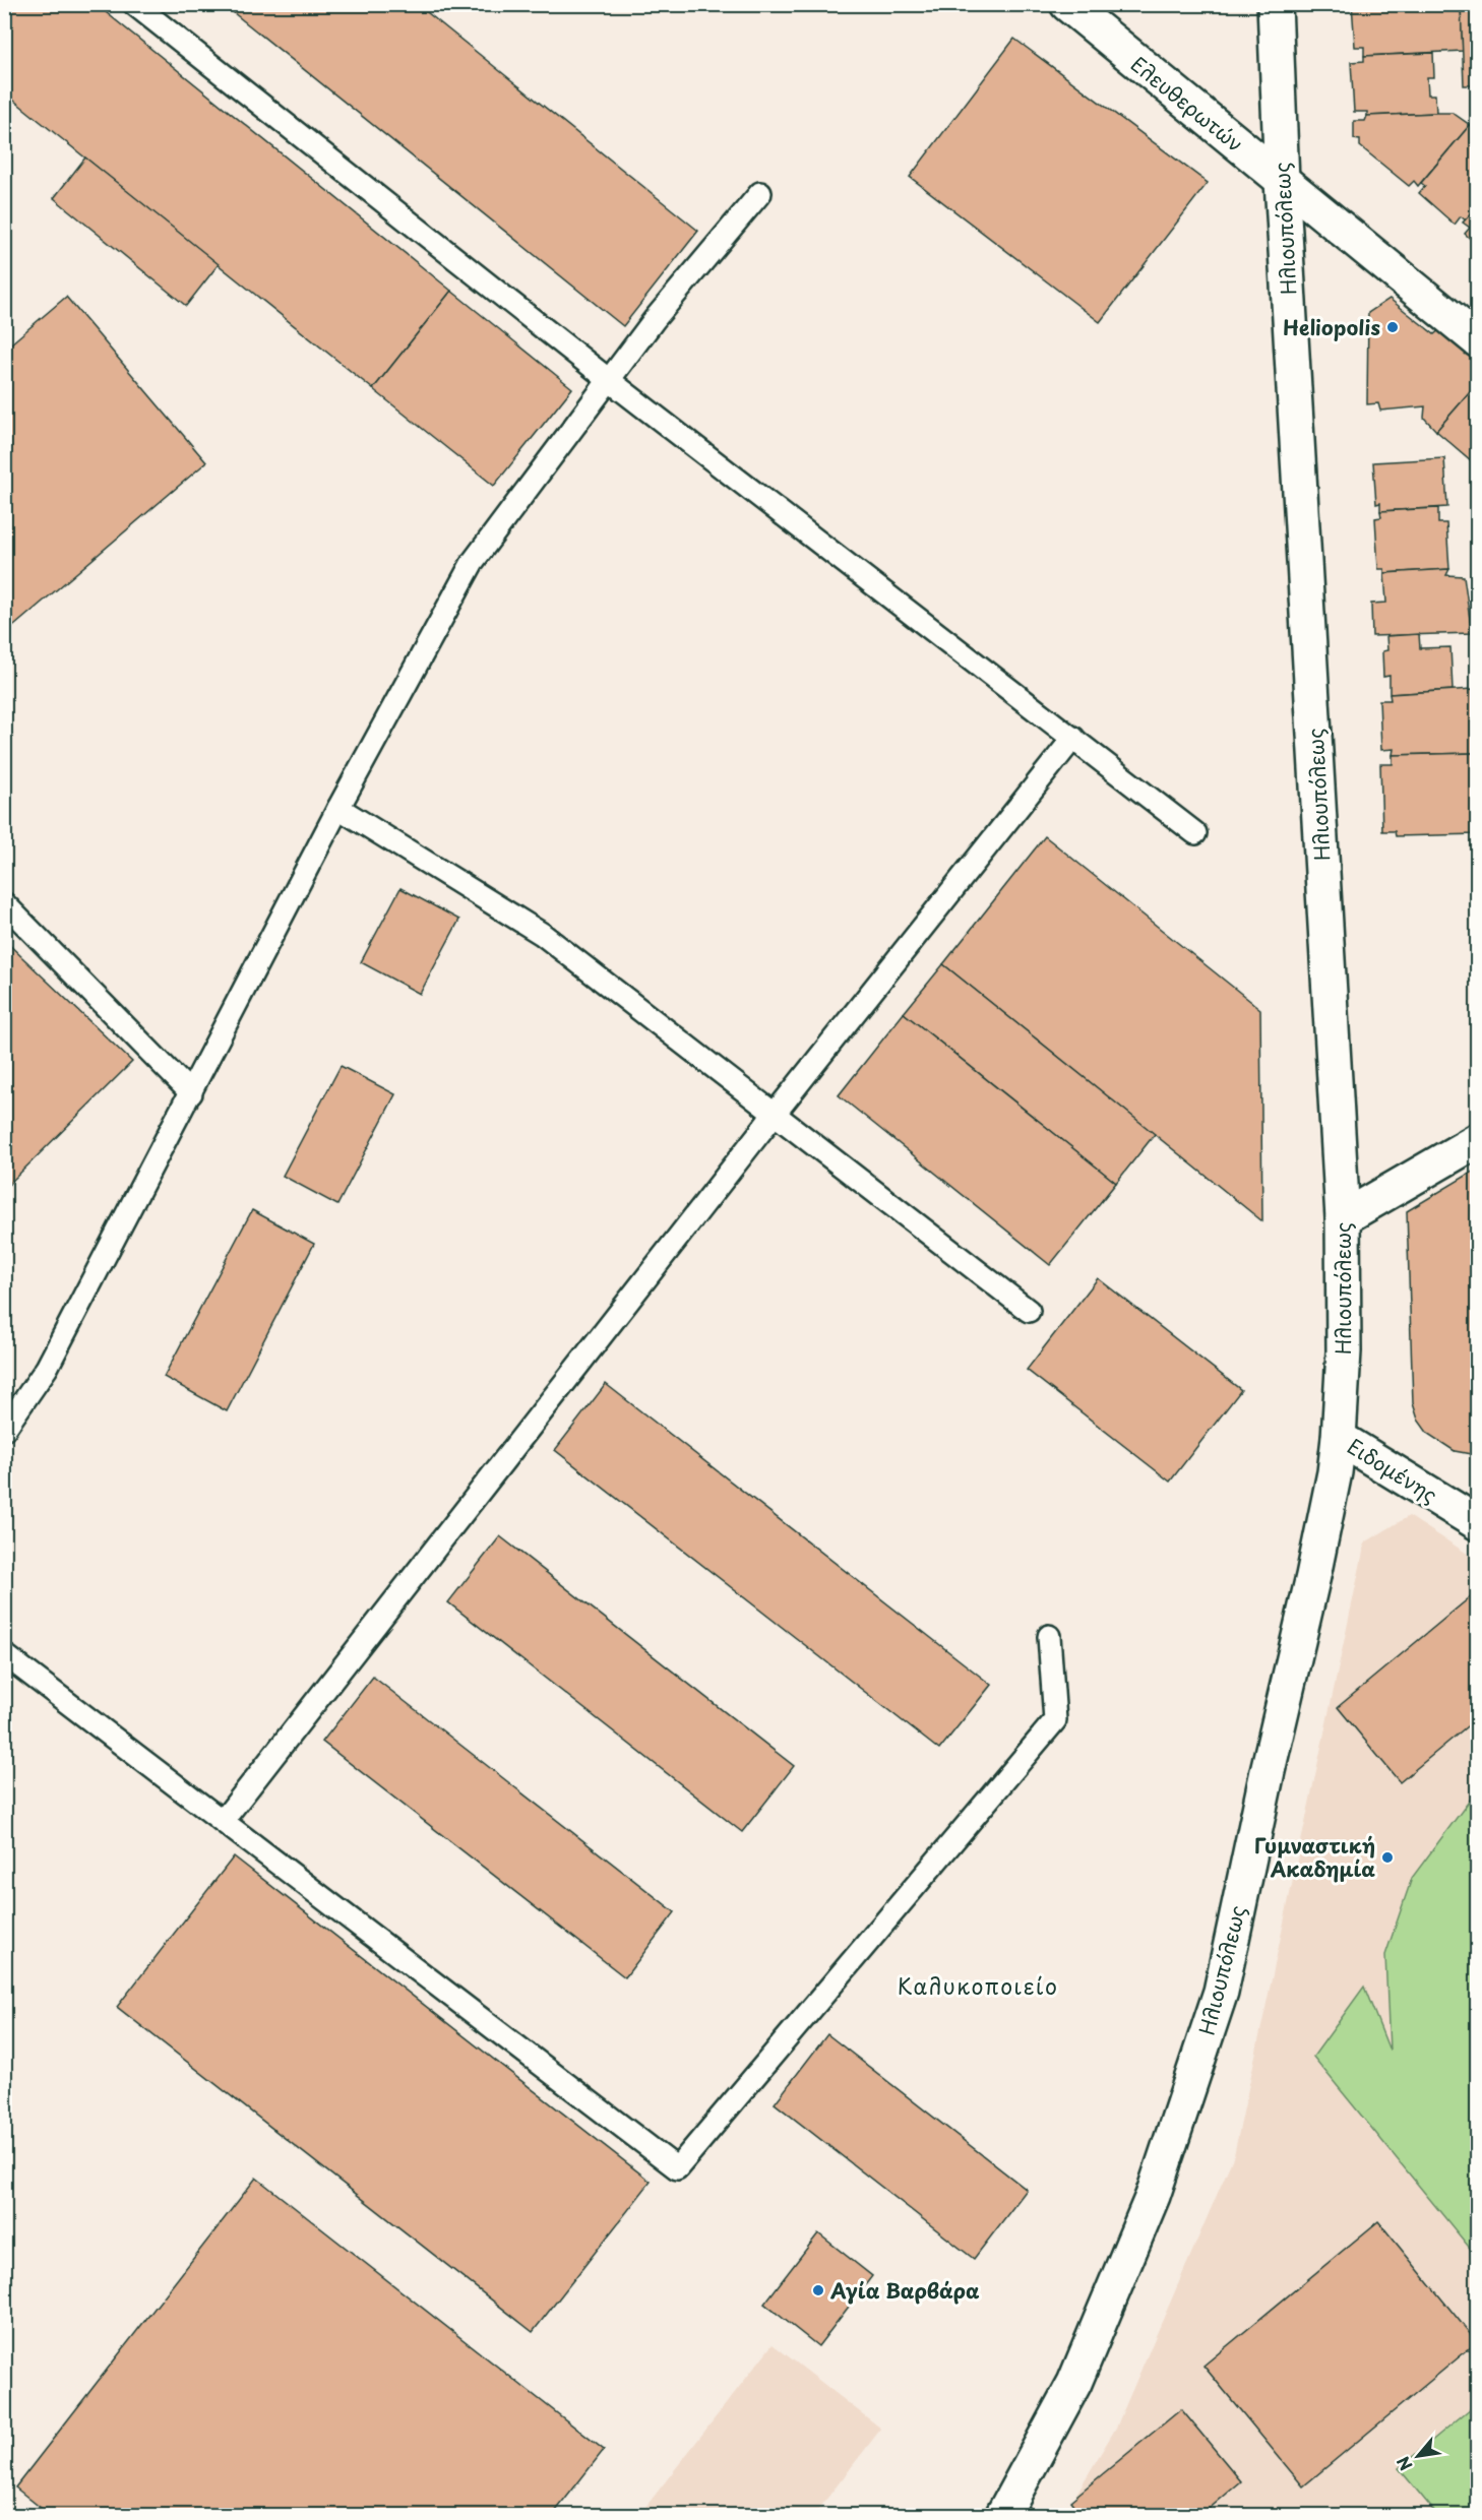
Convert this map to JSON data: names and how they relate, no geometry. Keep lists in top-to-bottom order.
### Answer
{
  "streets": {
    "main road": ["Ελευθερωτών", "Ηλιουπόλεως", "Ειδομένης"]
  },
  "crossings": [
    ["Ελευθερωτών", "Ηλιουπόλεως"],
    ["Ηλιουπόλεως", "Ειδομένης"]
  ],
  "districts": ["Καλυκοποιείο"],
  "places": ["Heliopolis", "Γυμναστική Ακαδημία", "Αγία Βαρβάρα"],
  "north": "bottom left"
}
